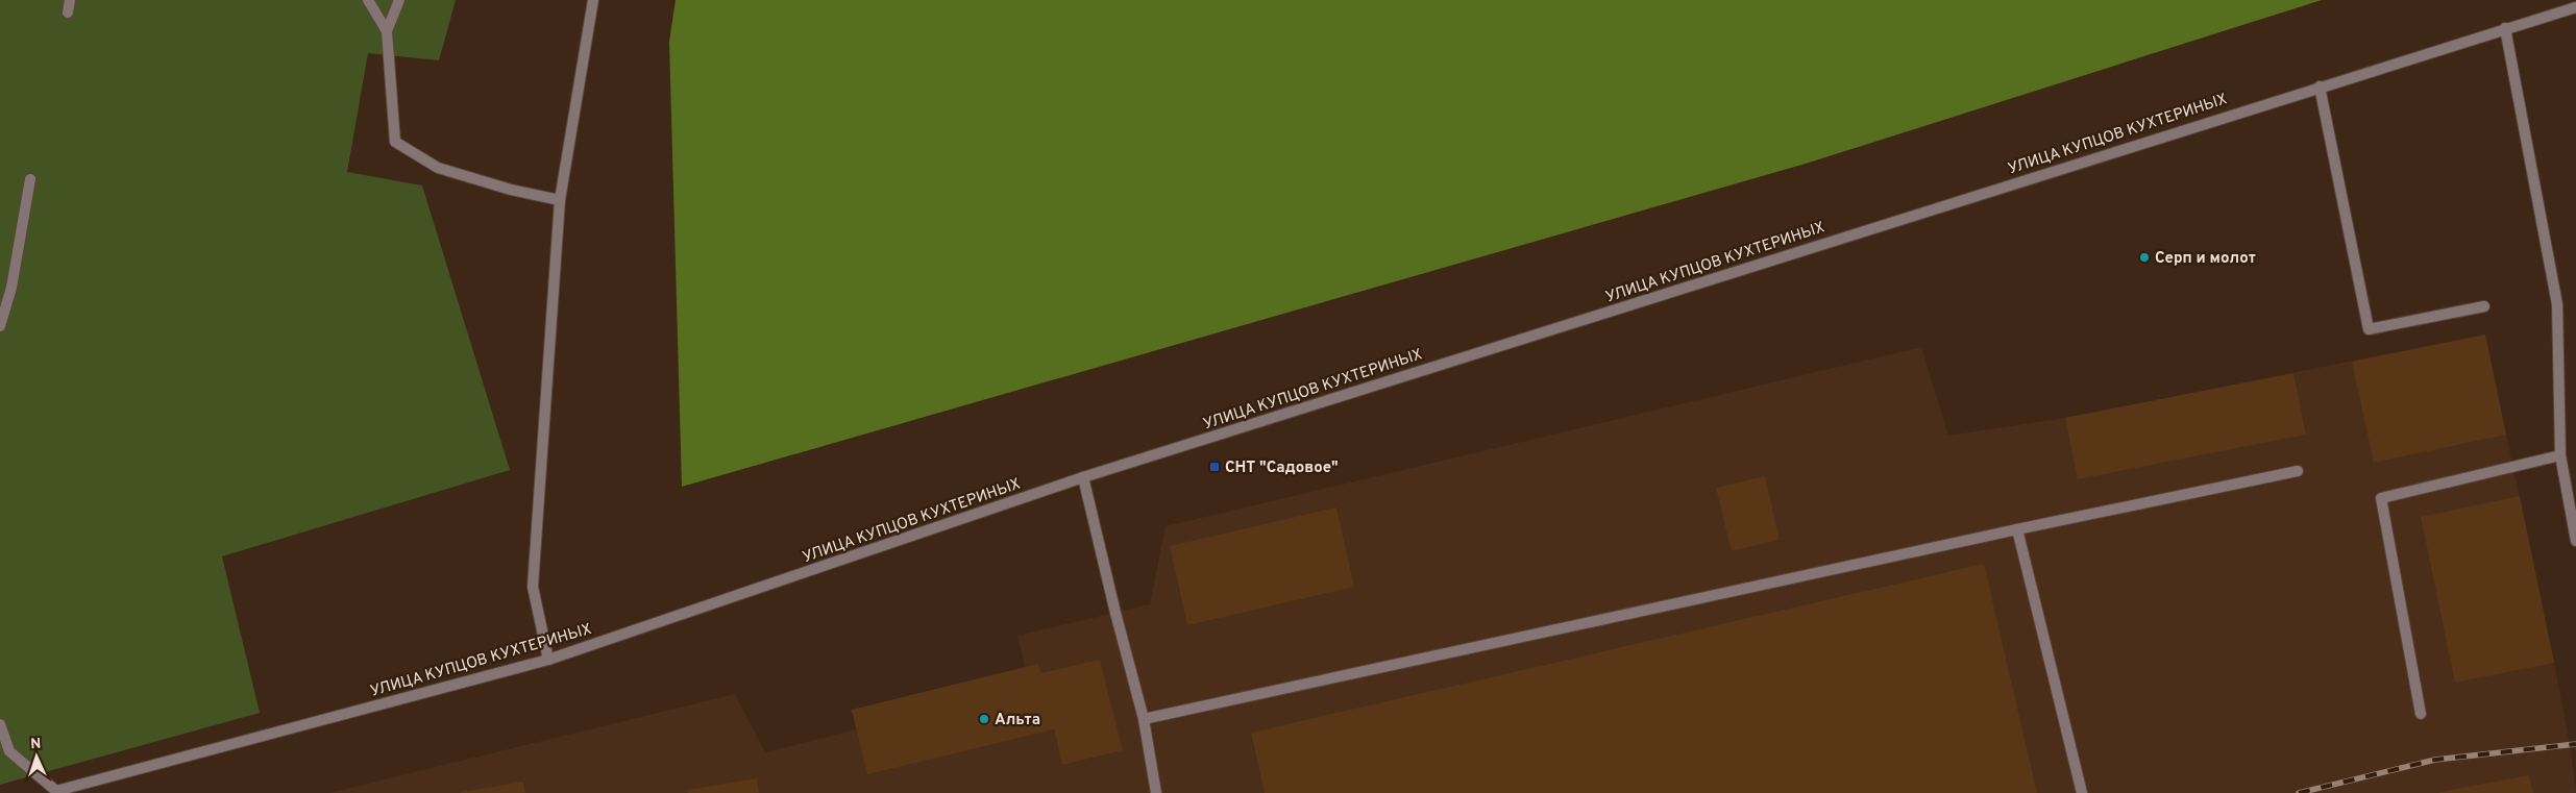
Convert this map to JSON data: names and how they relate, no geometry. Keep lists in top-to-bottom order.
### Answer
{
  "streets": {
    "street": ["УЛИЦА КУПЦОВ КУХТЕРИНЫХ"]
  },
  "places": {
    "other": ["Серп и молот", "Альта"],
    "transit": ["СНТ \"Садовое\""]
  },
  "north": "top"
}
